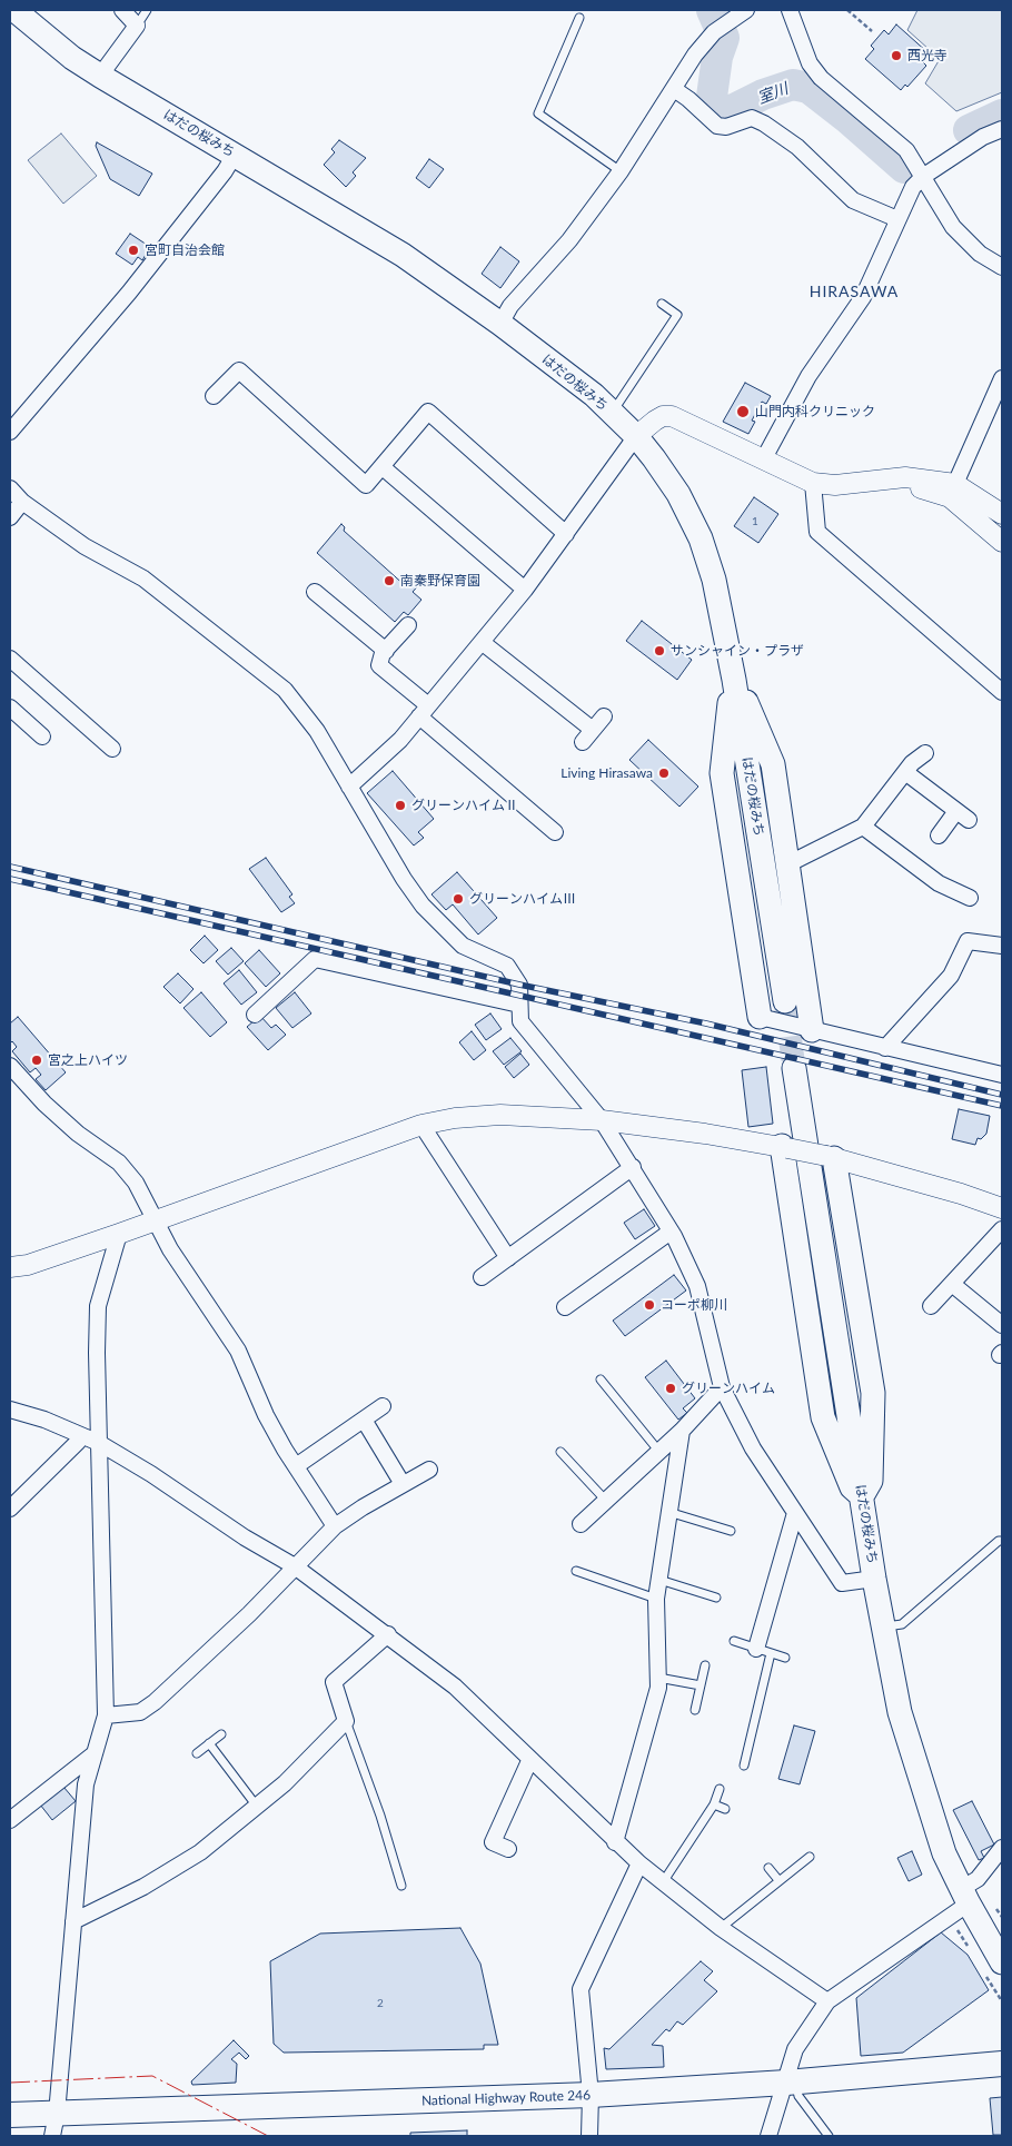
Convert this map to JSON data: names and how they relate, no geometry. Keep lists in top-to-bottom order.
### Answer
{
  "streets": {
    "highway": ["National Highway Route 246"],
    "main road": ["はだの桜みち"]
  },
  "districts": ["HIRASAWA"],
  "water": ["室川"],
  "places": [
    "西光寺",
    "宮町自治会館",
    "山門内科クリニック",
    "南秦野保育園",
    "サンシャイン・プラザ",
    "Living Hirasawa",
    "グリーンハイムⅡ",
    "グリーンハイムⅢ",
    "宮之上ハイツ",
    "コーポ柳川",
    "グリーンハイム"
  ],
  "house_numbers": ["1", "2"]
}
